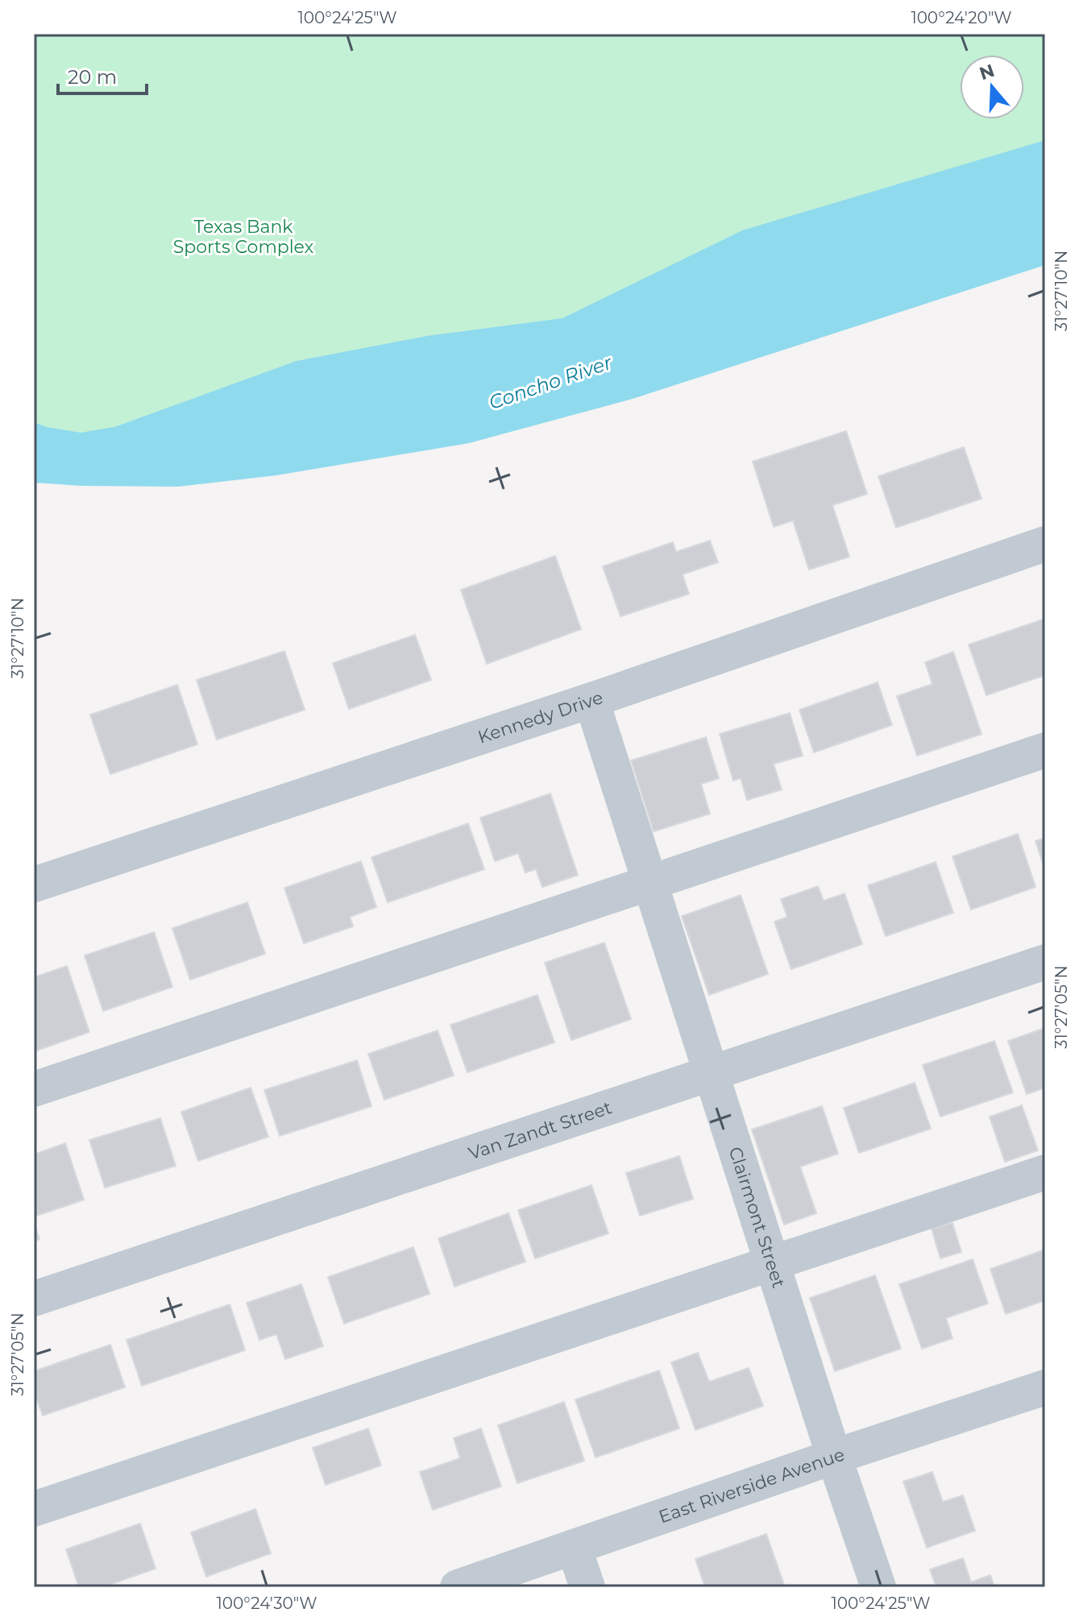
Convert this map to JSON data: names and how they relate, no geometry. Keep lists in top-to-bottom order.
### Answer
{
  "streets": {
    "street": [
      "Kennedy Drive",
      "Van Zandt Street",
      "Clairmont Street",
      "East Riverside Avenue"
    ]
  },
  "crossings": [
    ["Kennedy Drive", "Clairmont Street"],
    ["Van Zandt Street", "Clairmont Street"],
    ["Clairmont Street", "East Riverside Avenue"]
  ],
  "water": ["Concho River"],
  "parks": ["Texas Bank Sports Complex"],
  "scale_bar": "20 m",
  "north": "top",
  "coordinates": [
    "100°24'25\"W",
    "100°24'20\"W",
    "31°27'10\"N",
    "31°27'05\"N",
    "100°24'30\"W"
  ]
}
